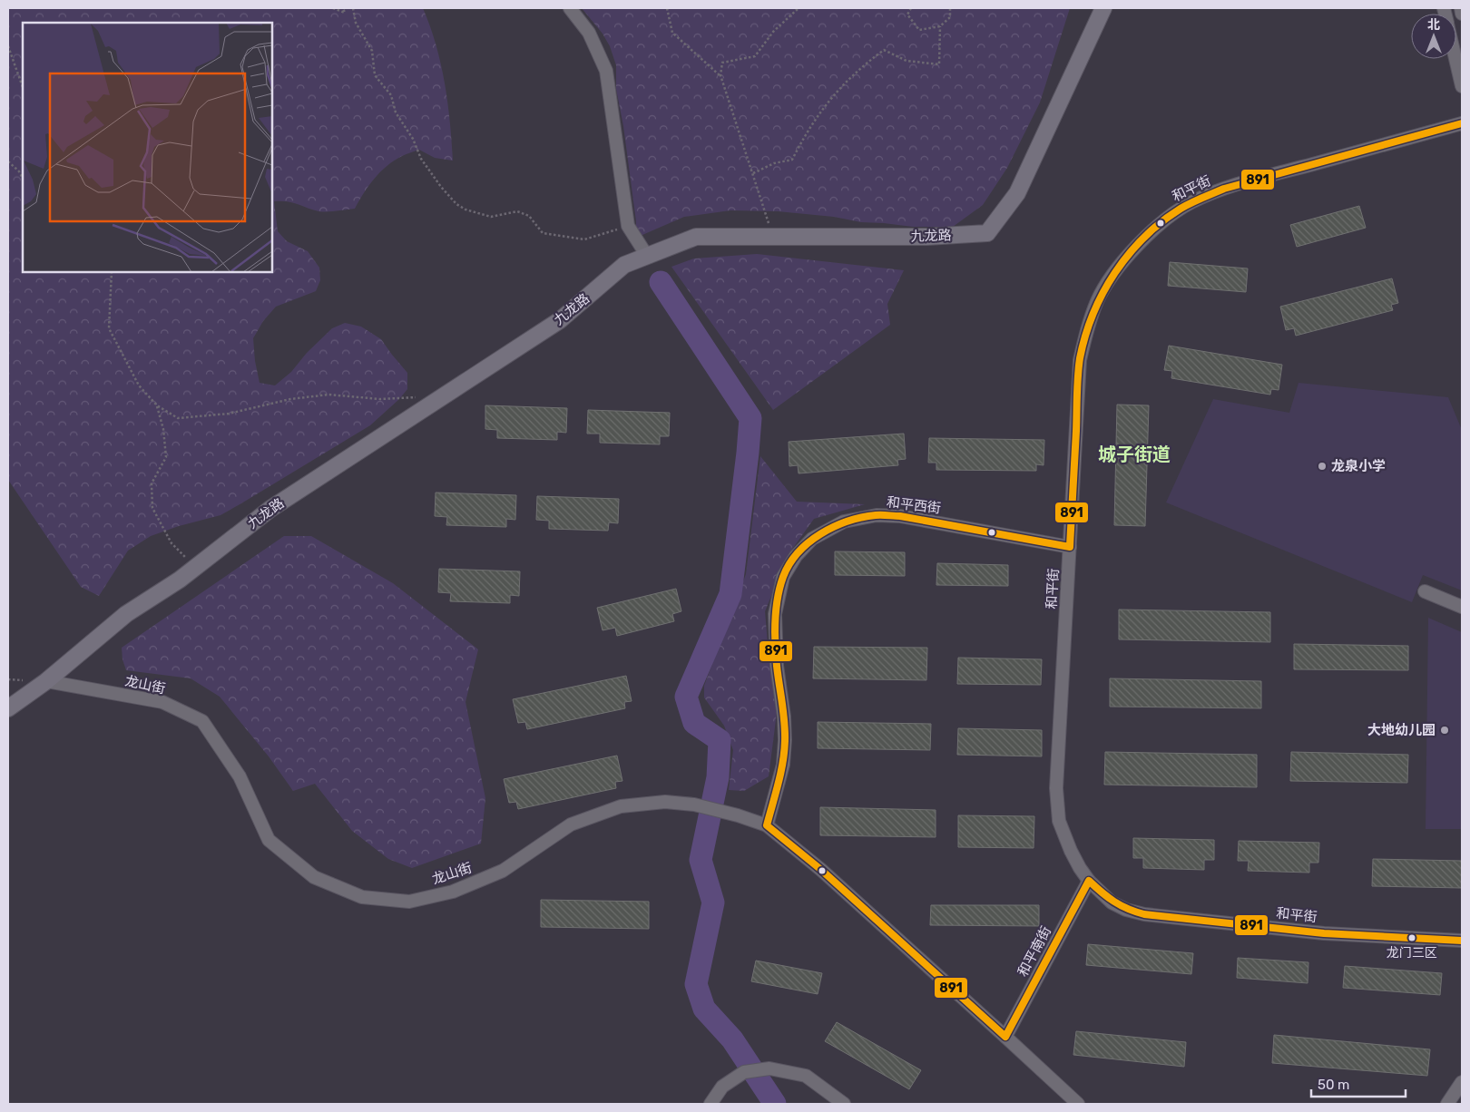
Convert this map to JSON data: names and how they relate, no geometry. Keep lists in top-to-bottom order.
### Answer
{
  "streets": {
    "main road": ["九龙路"],
    "street": [
      "和平街",
      "和平西街",
      "龙山街",
      "和平南街"
    ]
  },
  "crossings": [
    ["和平街", "和平西街"],
    ["和平街", "和平南街"],
    ["九龙路", "龙山街"],
    ["和平西街", "龙山街"],
    ["龙山街", "和平南街"]
  ],
  "districts": ["城子街道"],
  "places": ["龙泉小学", "大地幼儿园", "龙门三区"],
  "lines": ["transit line 891"],
  "scale_bar": "50 m",
  "north": "top"
}
